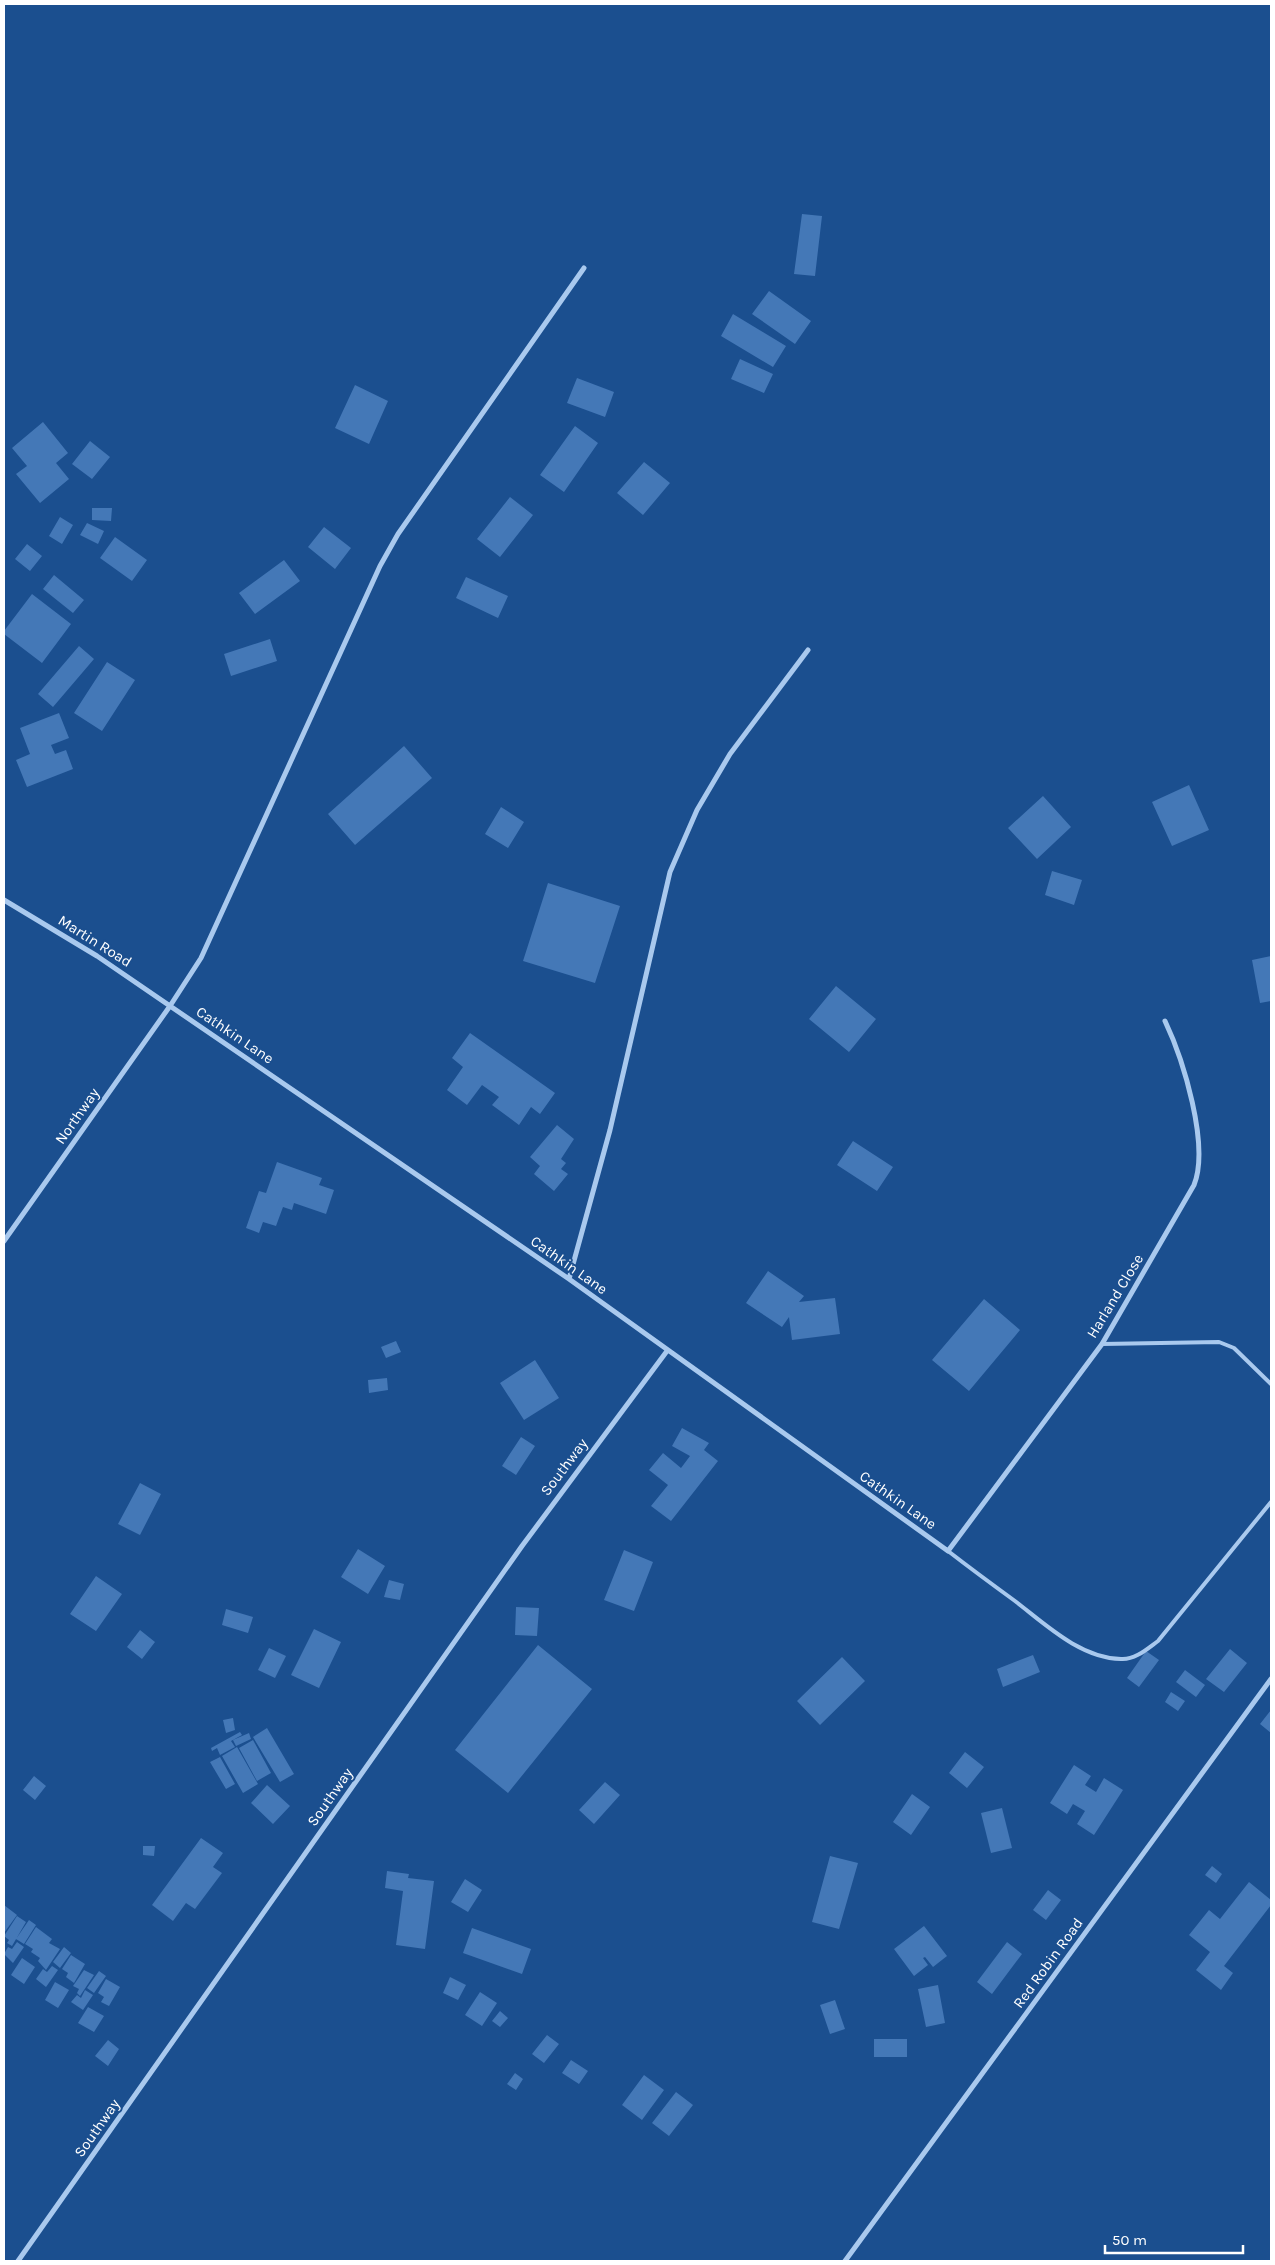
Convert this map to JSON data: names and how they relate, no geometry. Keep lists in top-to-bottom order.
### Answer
{
  "streets": {
    "street": [
      "Martin Road",
      "Cathkin Lane",
      "Northway",
      "Harland Close",
      "Southway",
      "Red Robin Road"
    ]
  },
  "crossings": [
    ["Martin Road", "Cathkin Lane"],
    ["Martin Road", "Northway"],
    ["Cathkin Lane", "Northway"],
    ["Cathkin Lane", "Harland Close"],
    ["Cathkin Lane", "Southway"]
  ],
  "scale_bar": "50 m"
}
